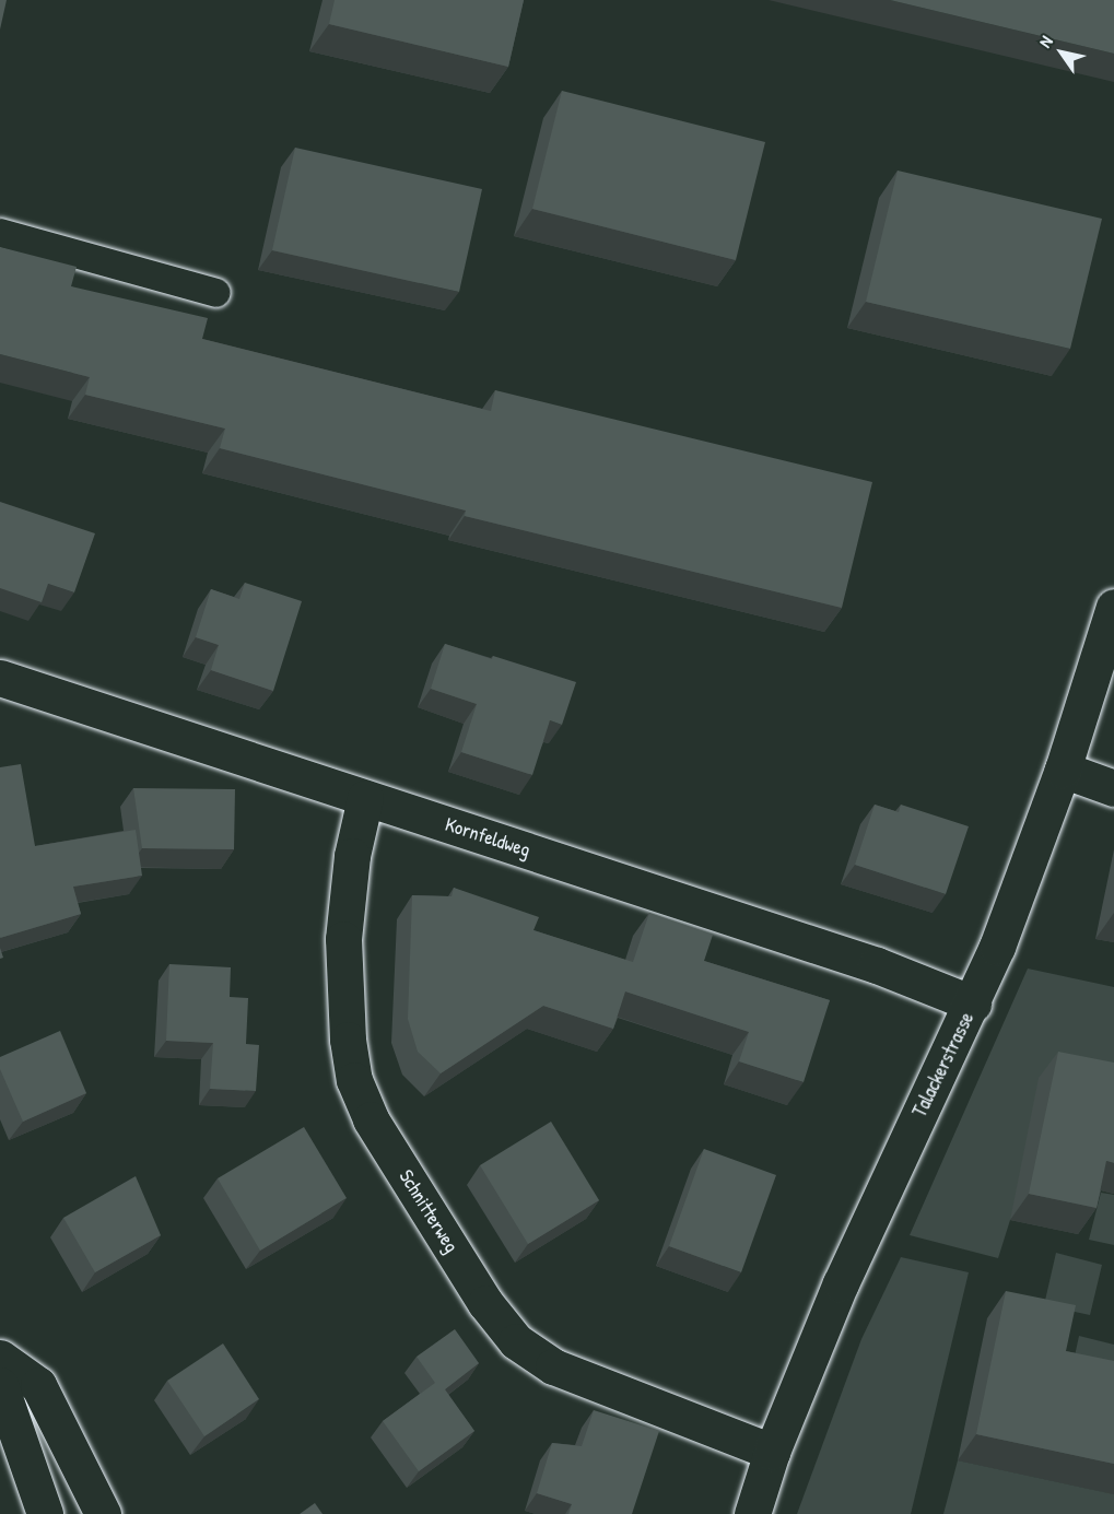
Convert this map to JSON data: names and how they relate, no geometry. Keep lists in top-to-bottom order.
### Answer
{
  "streets": {
    "street": ["Kornfeldweg", "Talackerstrasse", "Schnitterweg"]
  },
  "crossings": [
    ["Kornfeldweg", "Talackerstrasse"],
    ["Kornfeldweg", "Schnitterweg"],
    ["Talackerstrasse", "Schnitterweg"]
  ],
  "north": "top left"
}
